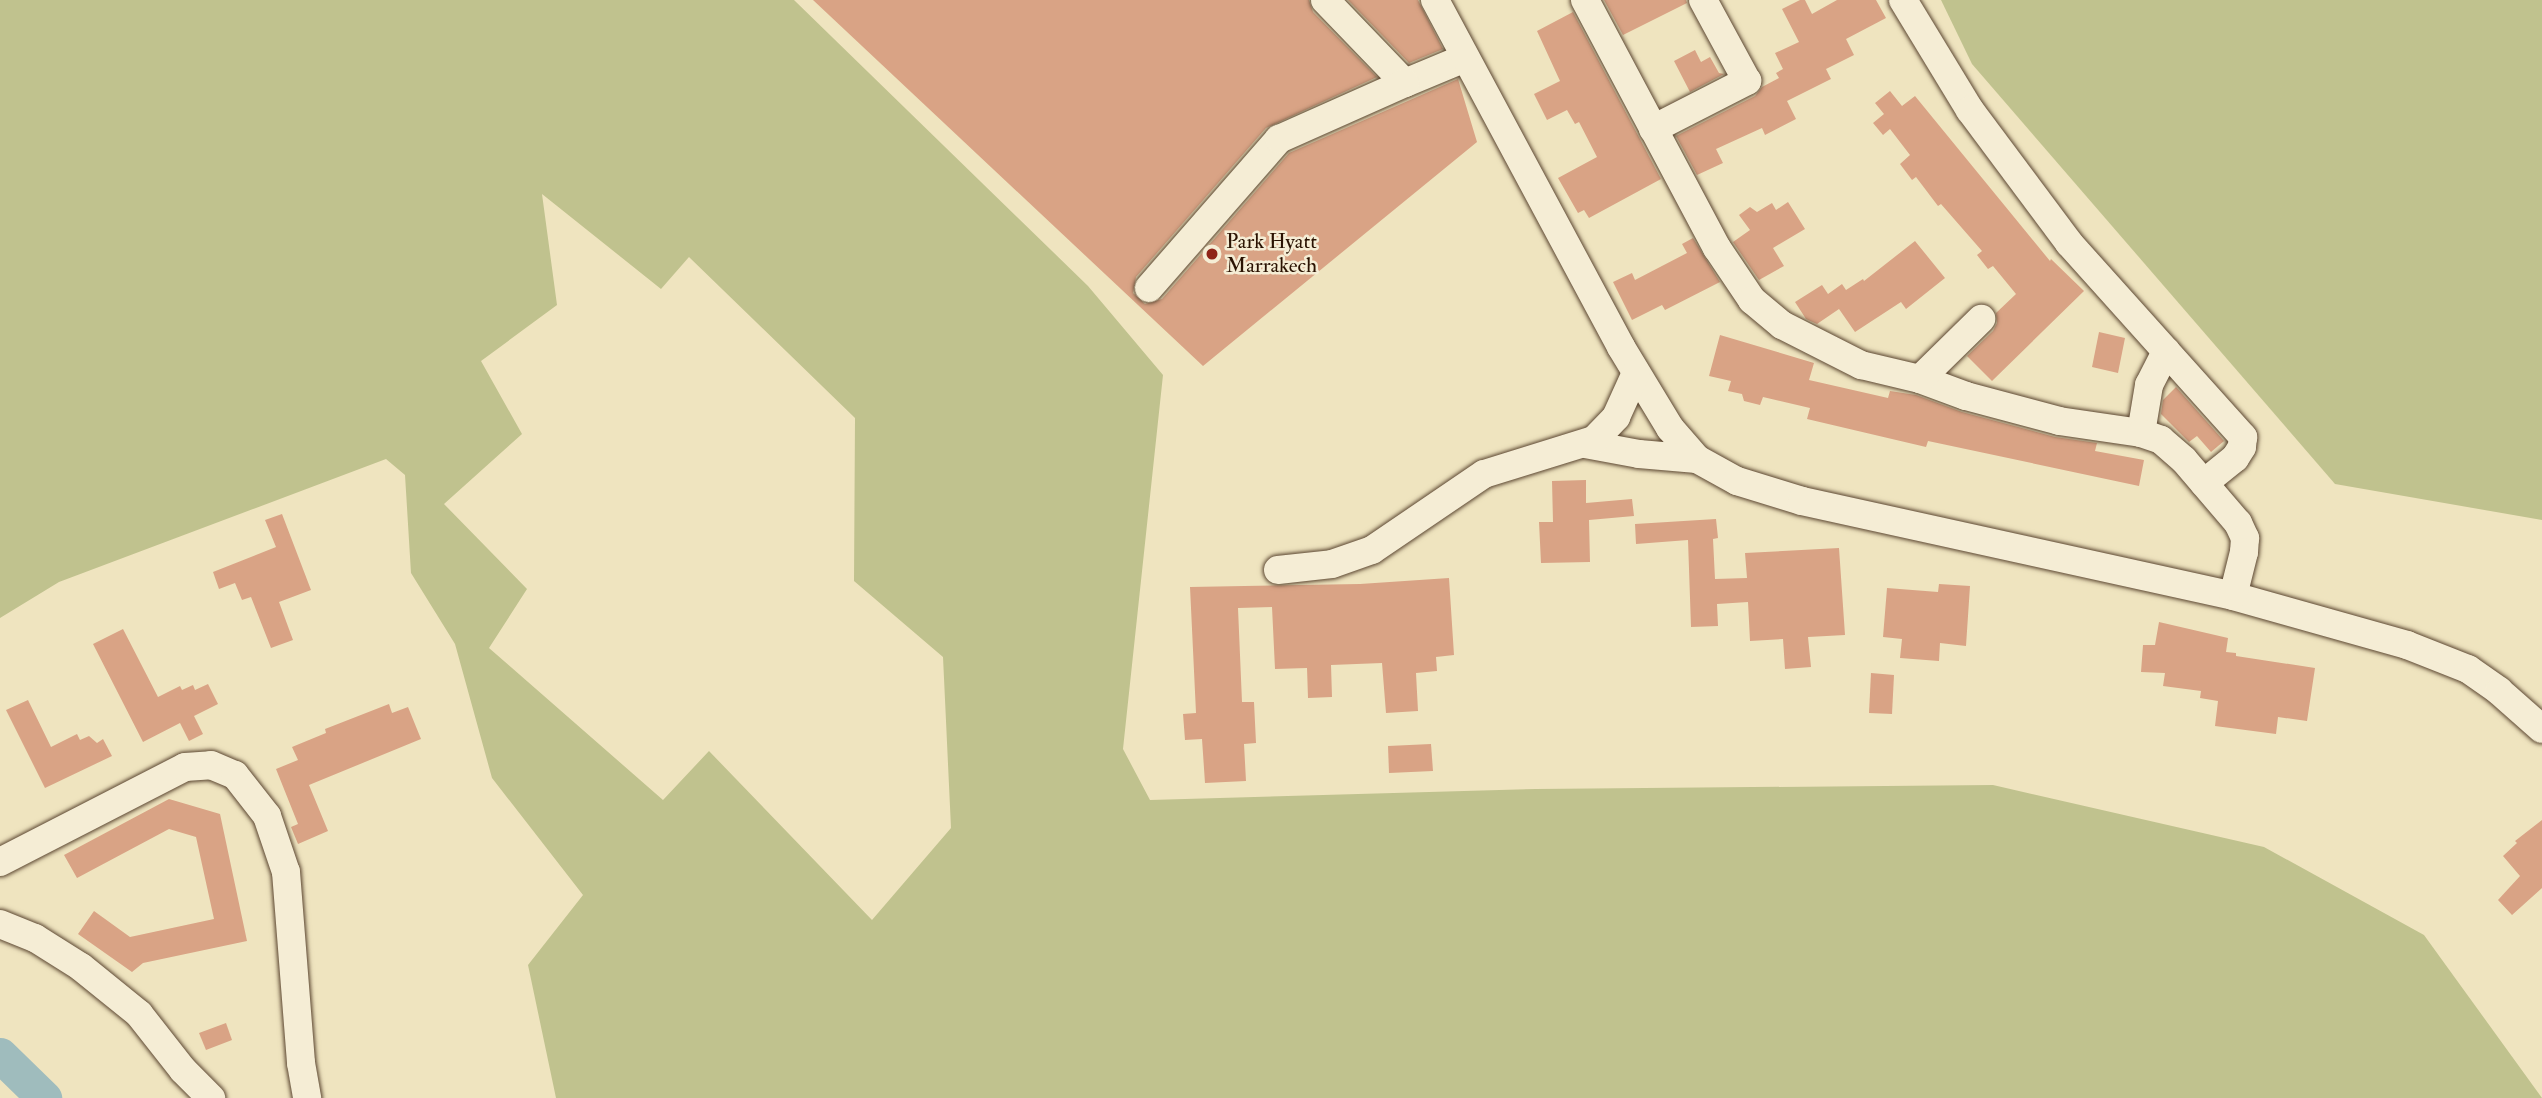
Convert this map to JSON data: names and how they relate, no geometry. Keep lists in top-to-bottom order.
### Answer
{
  "places": ["Park Hyatt Marrakech"]
}
